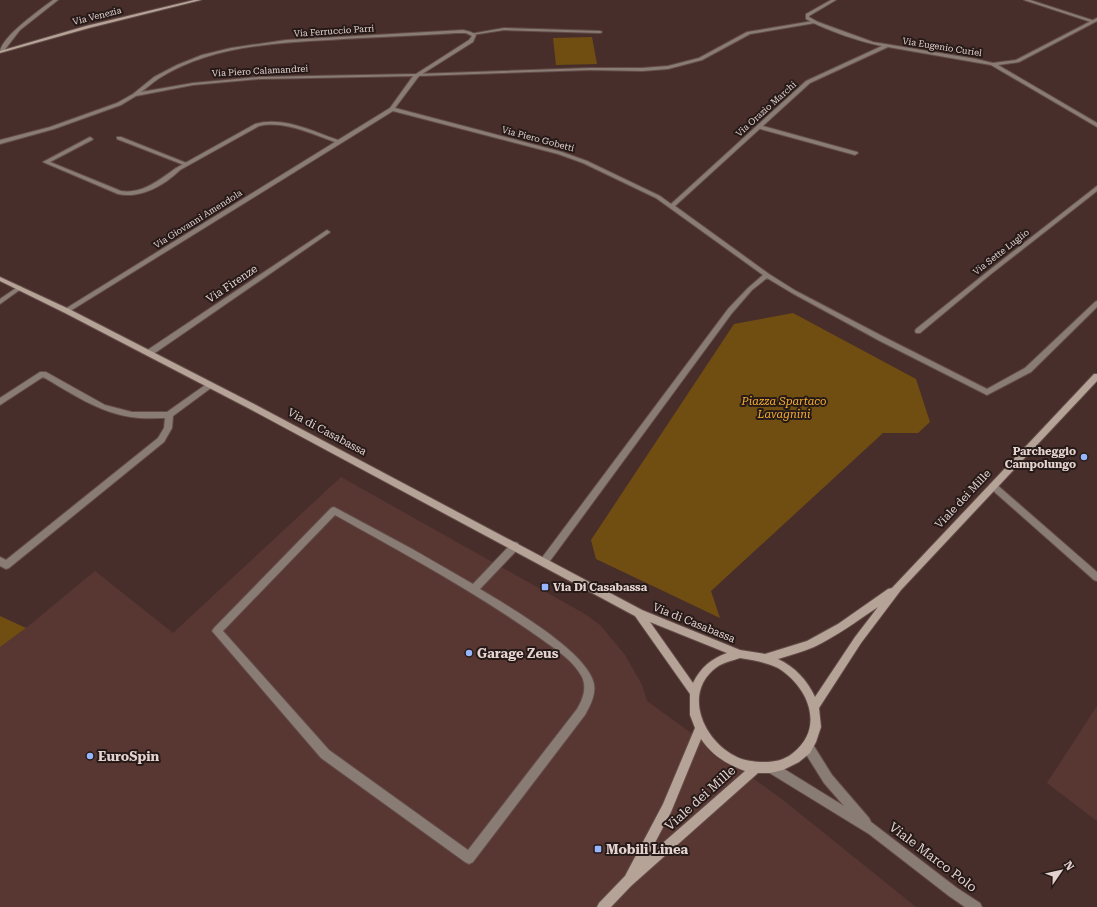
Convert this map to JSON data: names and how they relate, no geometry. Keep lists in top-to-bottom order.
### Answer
{
  "streets": {
    "street": [
      "Via Venezia",
      "Via Ferruccio Parri",
      "Via Eugenio Curiel",
      "Via Piero Calamandrei",
      "Via Orazio Marchi",
      "Via Piero Gobetti",
      "Via Giovanni Amendola",
      "Via Sette Luglio",
      "Via Firenze",
      "Via di Casabassa",
      "Viale dei Mille",
      "Viale Marco Polo"
    ]
  },
  "crossings": [
    ["Via Ferruccio Parri", "Via Piero Calamandrei"],
    ["Via Eugenio Curiel", "Via Piero Calamandrei"],
    ["Via Eugenio Curiel", "Via Orazio Marchi"],
    ["Via Orazio Marchi", "Via Piero Gobetti"],
    ["Via Piero Gobetti", "Via Giovanni Amendola"],
    ["Via Giovanni Amendola", "Via di Casabassa"],
    ["Via Firenze", "Via di Casabassa"],
    ["Via di Casabassa", "Viale dei Mille"],
    ["Via di Casabassa", "Viale Marco Polo"],
    ["Viale dei Mille", "Viale Marco Polo"]
  ],
  "parks": ["Piazza Spartaco Lavagnini"],
  "places": {
    "other": ["Parcheggio Campolungo", "Garage Zeus", "EuroSpin"],
    "transit": ["Via Di Casabassa", "Mobili Linea"]
  },
  "north": "top right"
}
